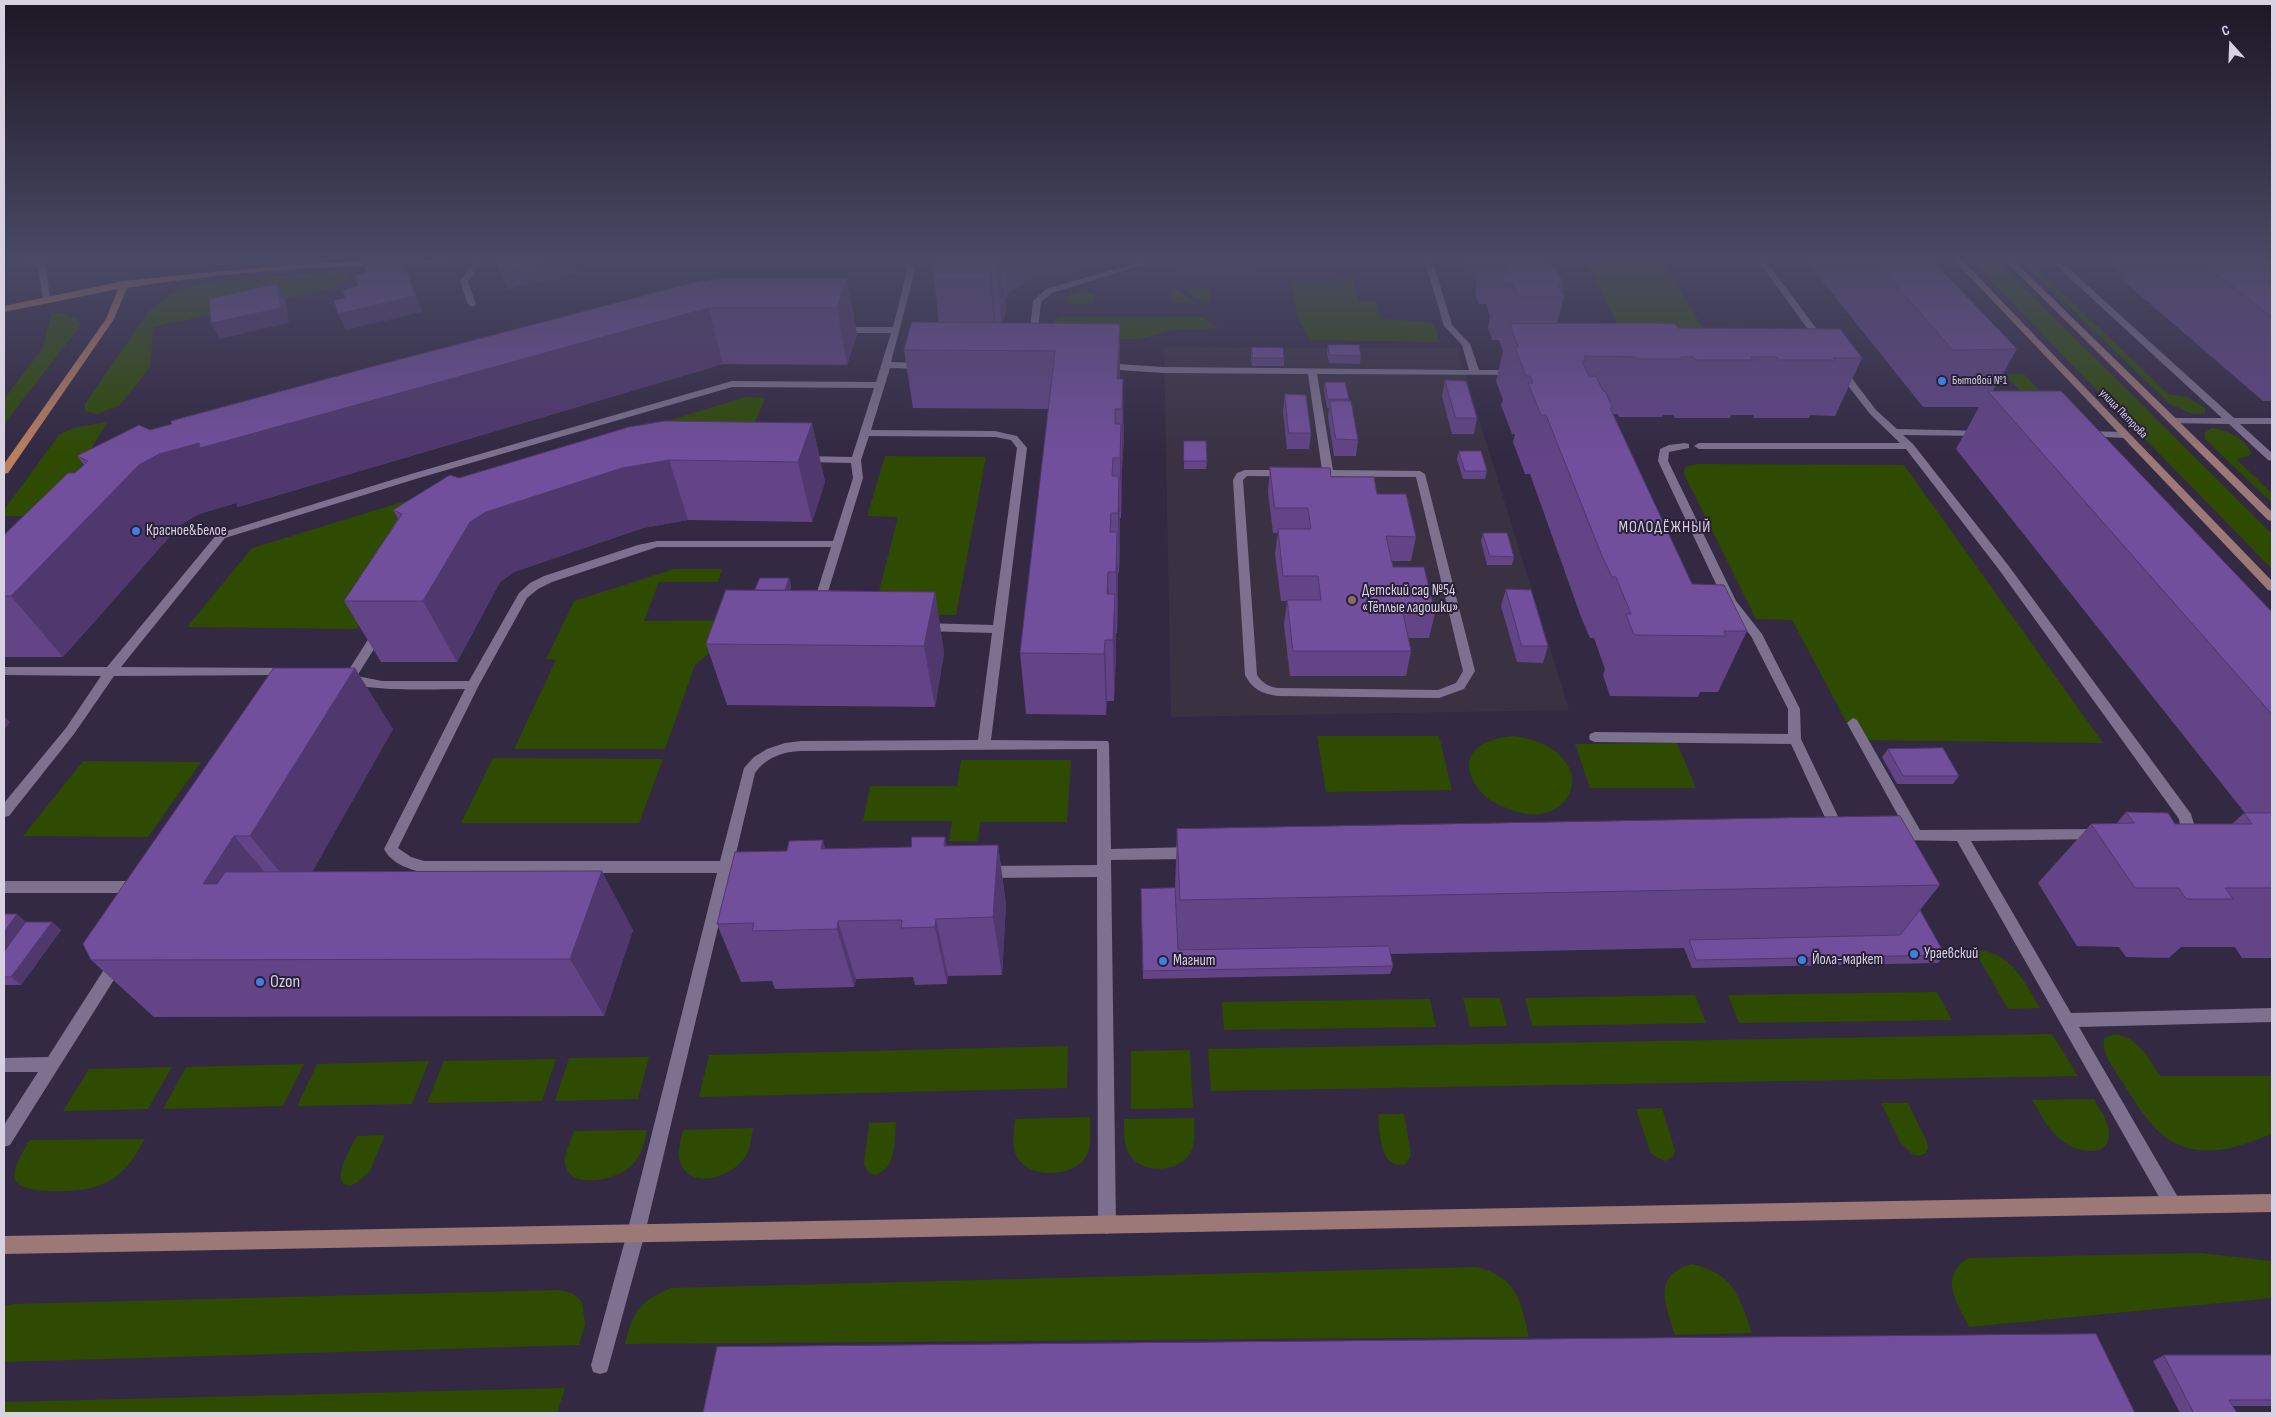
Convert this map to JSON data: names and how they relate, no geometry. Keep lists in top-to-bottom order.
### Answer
{
  "streets": {
    "main road": ["улица Петрова"]
  },
  "districts": ["МОЛОДЁЖНЫЙ"],
  "places": [
    "Бытовой №1",
    "Красное&Белое",
    "Детский сад №54 «Тёплые ладошки»",
    "Ураевский",
    "Йола-маркет",
    "Магнит",
    "Ozon"
  ],
  "north": "top"
}
